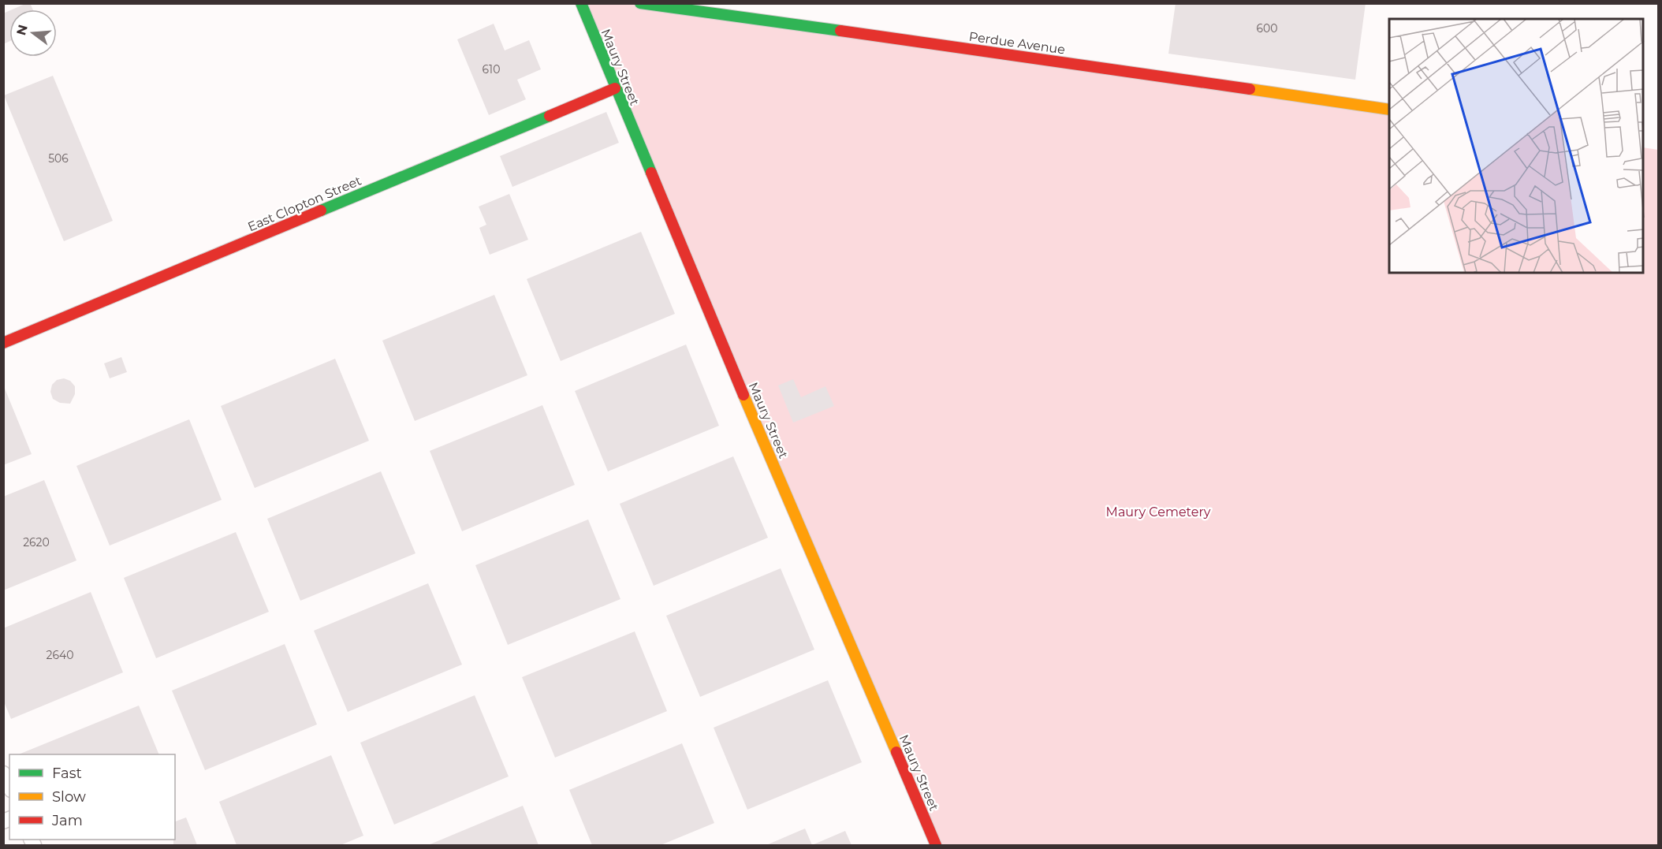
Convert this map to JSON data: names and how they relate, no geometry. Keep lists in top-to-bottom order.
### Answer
{
  "streets": {
    "street": ["Perdue Avenue", "Maury Street", "East Clopton Street"]
  },
  "crossings": [
    ["Maury Street", "East Clopton Street"]
  ],
  "parks": ["Maury Cemetery"],
  "house_numbers": [
    "600",
    "610",
    "506",
    "2620",
    "2640"
  ],
  "legend": ["Fast", "Slow", "Jam"],
  "north": "left"
}
